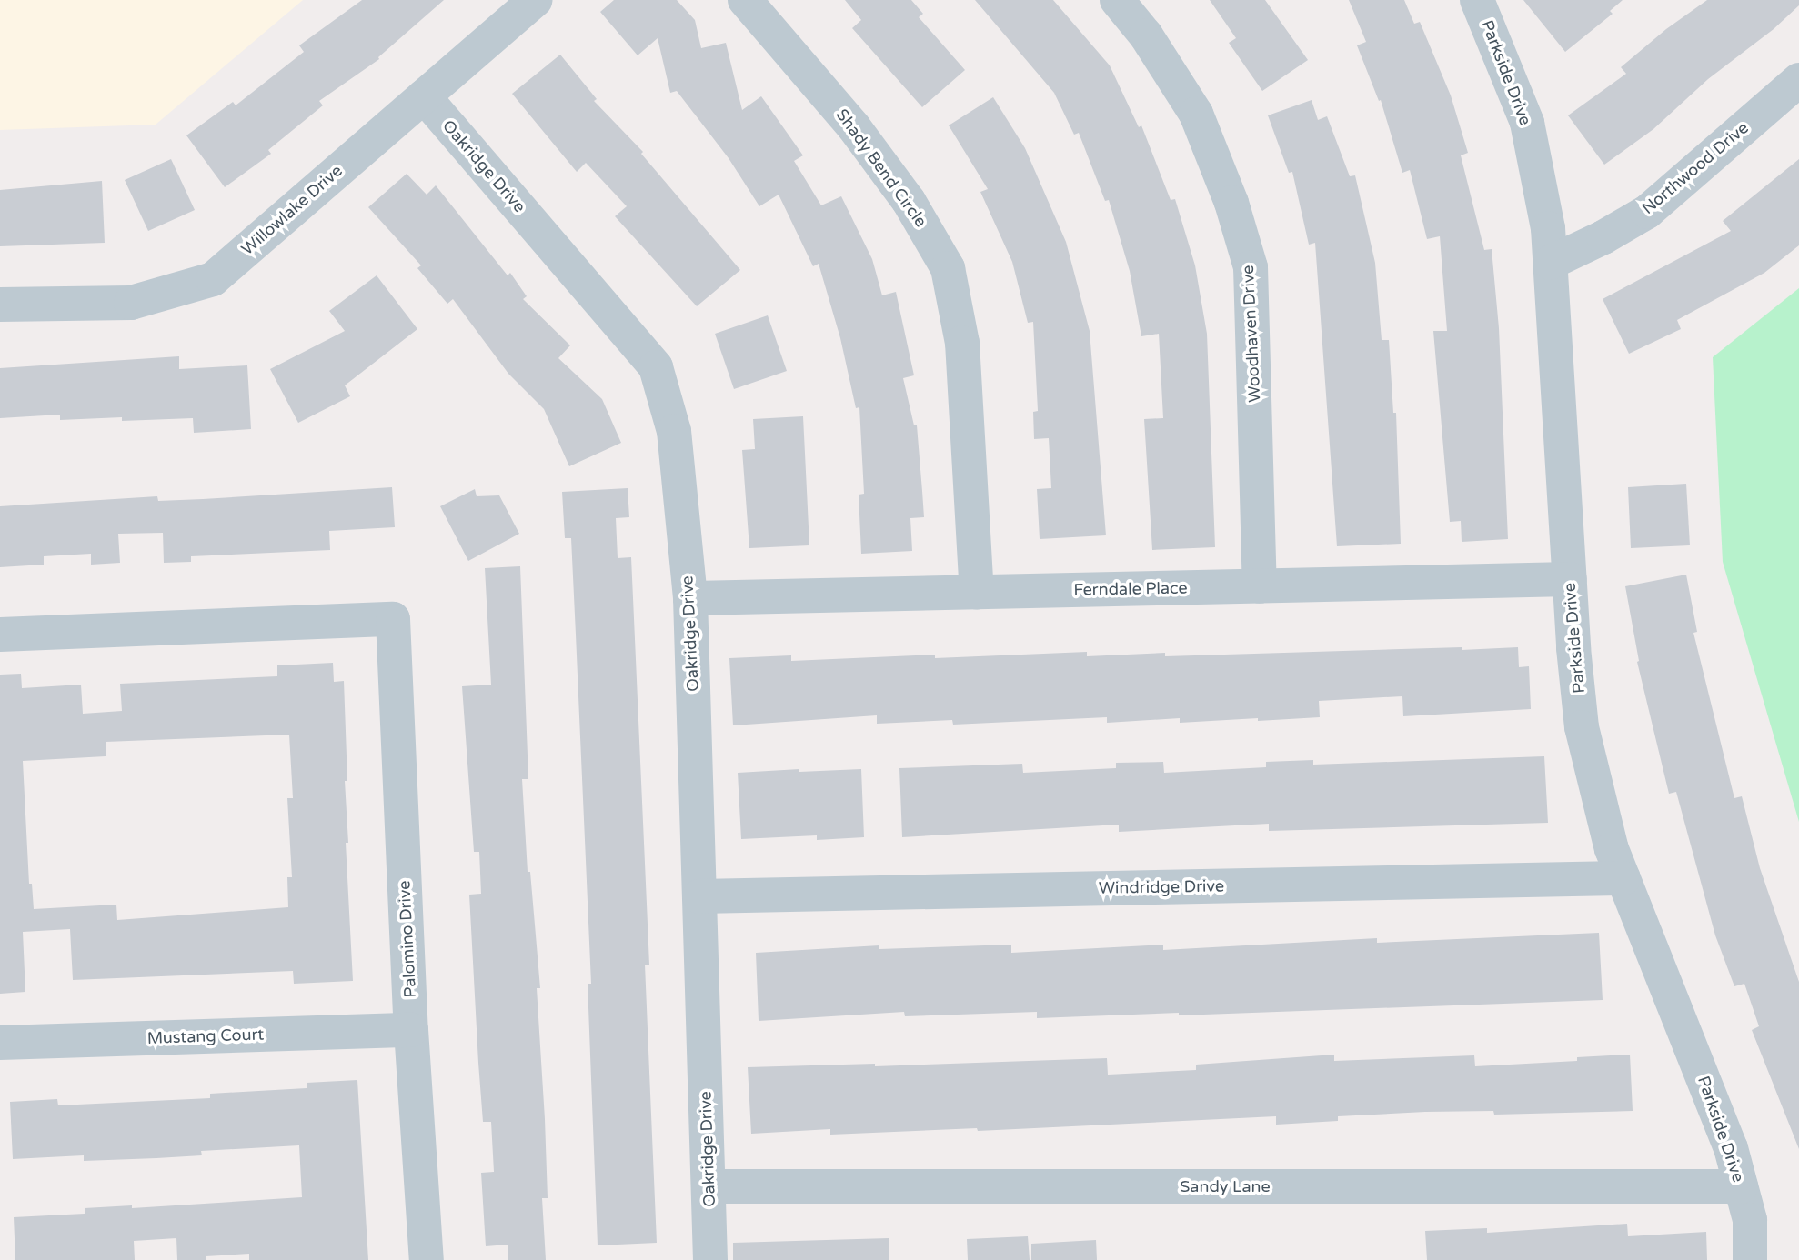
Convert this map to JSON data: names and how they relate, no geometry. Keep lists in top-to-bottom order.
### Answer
{
  "streets": {
    "street": [
      "Parkside Drive",
      "Oakridge Drive",
      "Shady Bend Circle",
      "Northwood Drive",
      "Willowlake Drive",
      "Woodhaven Drive",
      "Ferndale Place",
      "Windridge Drive",
      "Palomino Drive",
      "Mustang Court",
      "Sandy Lane"
    ]
  },
  "crossings": [
    ["Parkside Drive", "Northwood Drive"],
    ["Parkside Drive", "Ferndale Place"],
    ["Parkside Drive", "Windridge Drive"],
    ["Parkside Drive", "Sandy Lane"],
    ["Oakridge Drive", "Willowlake Drive"],
    ["Oakridge Drive", "Ferndale Place"],
    ["Oakridge Drive", "Windridge Drive"],
    ["Oakridge Drive", "Sandy Lane"],
    ["Shady Bend Circle", "Ferndale Place"],
    ["Woodhaven Drive", "Ferndale Place"],
    ["Palomino Drive", "Mustang Court"]
  ]
}
